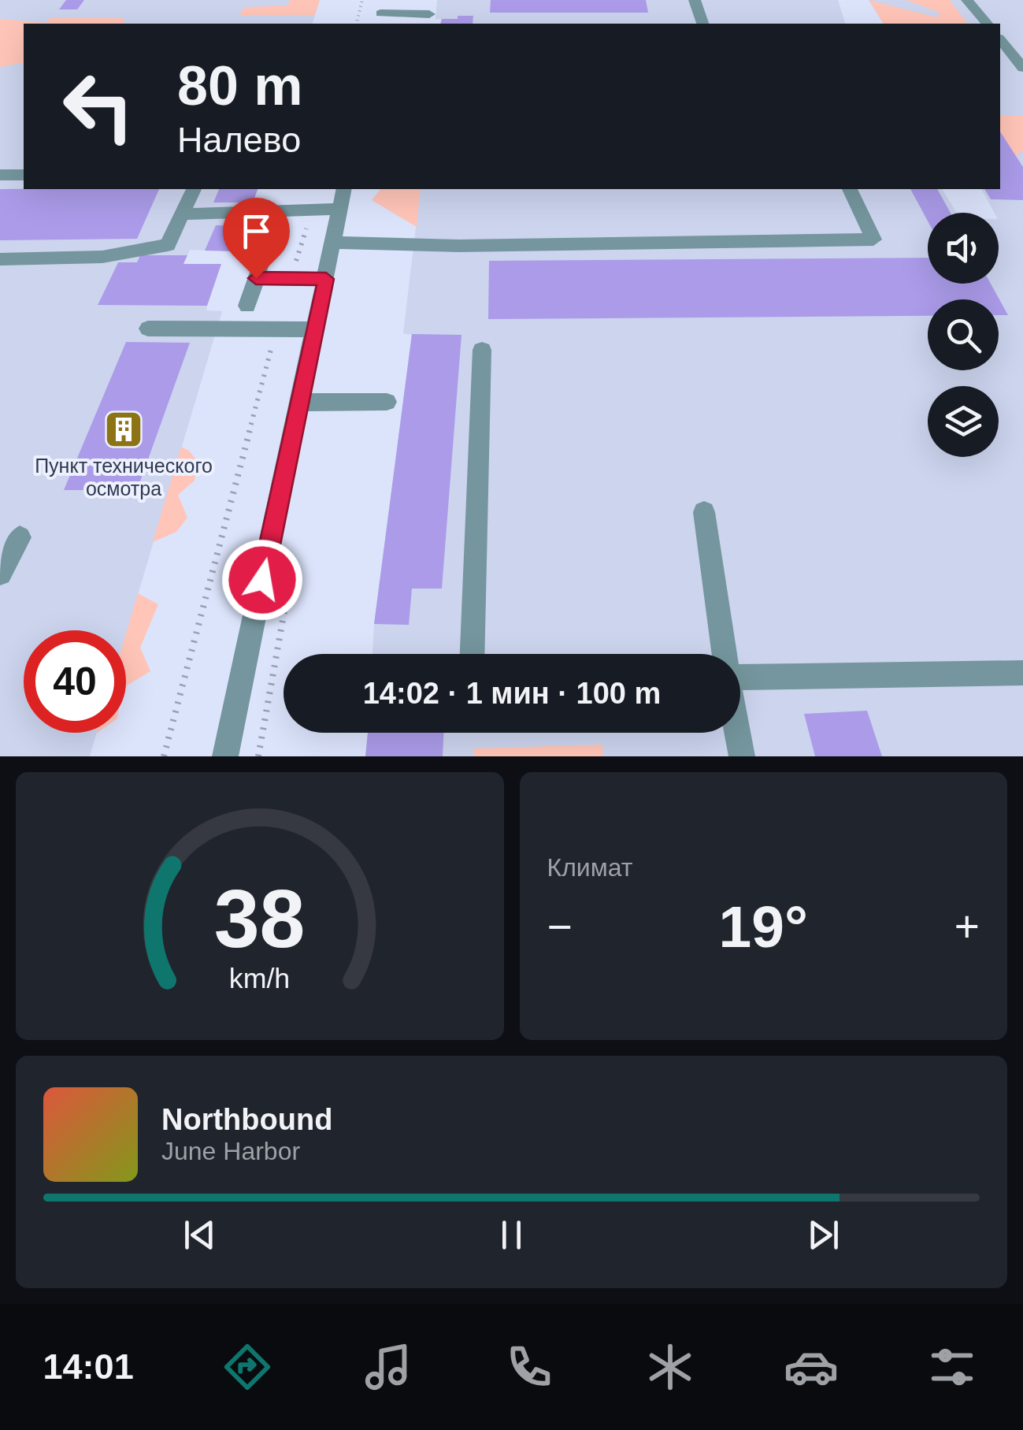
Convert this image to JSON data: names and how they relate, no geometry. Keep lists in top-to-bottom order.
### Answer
{
  "places": {
    "building": ["Пункт технического осмотра"]
  },
  "page": {
    "turn": ["80 m", "Налево"],
    "limit": "40",
    "trip": "14:02 · 1 мин · 100 m",
    "tile": "Климат",
    "heat": ["−", "19°", "+"],
    "song": ["Northbound", "June Harbor"],
    "tabs": "14:01",
    "gauge": ["38", "km/h"]
  }
}
